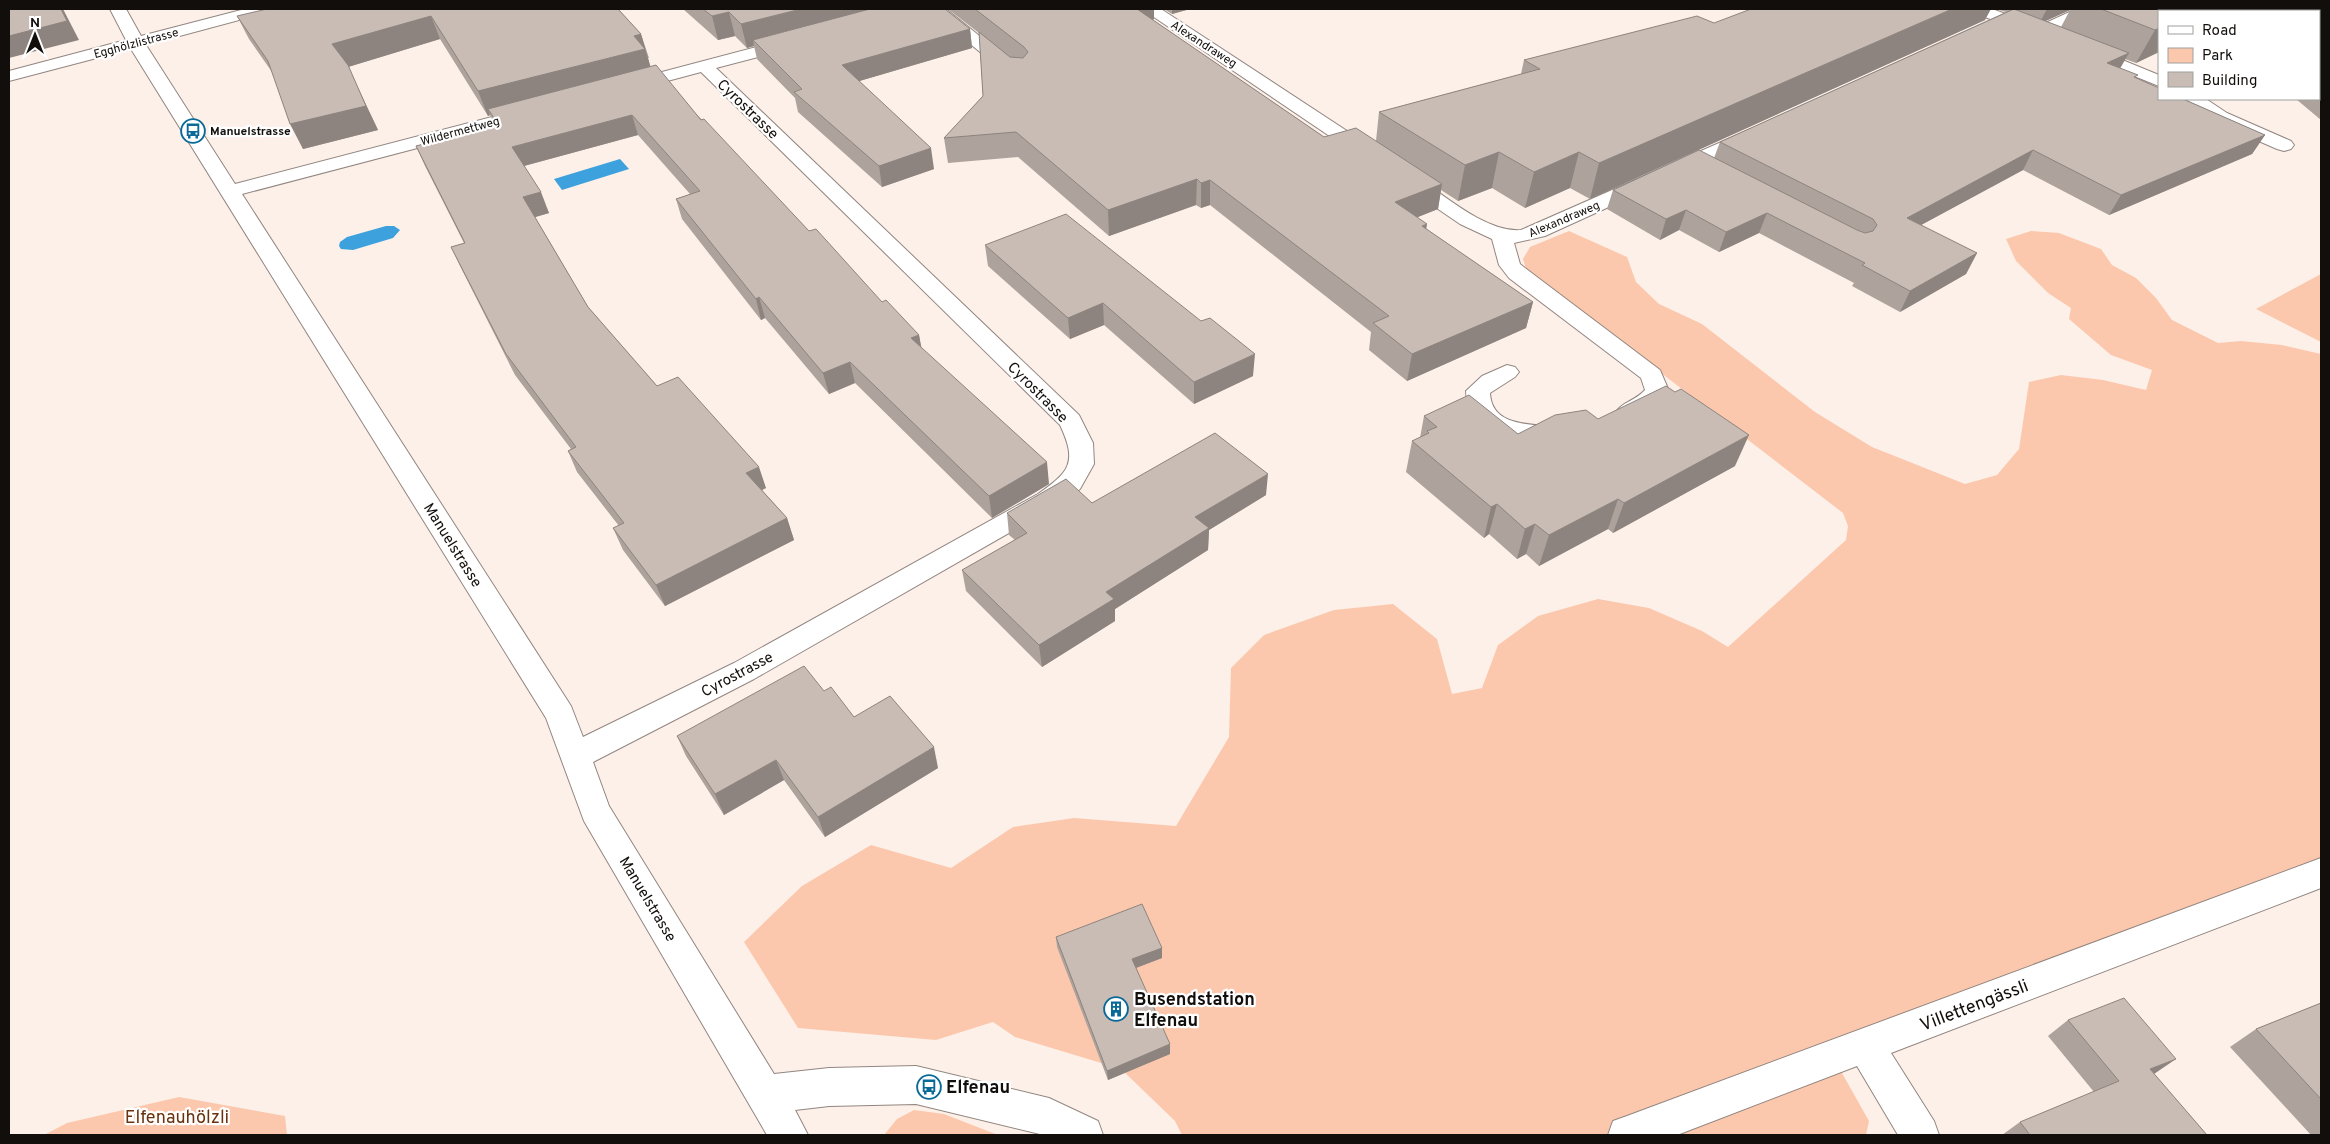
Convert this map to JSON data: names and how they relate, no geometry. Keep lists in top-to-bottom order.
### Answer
{
  "streets": {
    "street": [
      "Egghölzlistrasse",
      "Alexandraweg",
      "Cyrostrasse",
      "Wildermettweg",
      "Manuelstrasse",
      "Villettengässli"
    ]
  },
  "crossings": [
    ["Egghölzlistrasse", "Manuelstrasse"],
    ["Cyrostrasse", "Manuelstrasse"],
    ["Wildermettweg", "Manuelstrasse"]
  ],
  "parks": ["Elfenauhölzli"],
  "places": {
    "bus stop": ["Manuelstrasse", "Elfenau"],
    "building": ["Busendstation Elfenau"]
  },
  "legend": ["Road", "Park", "Building"],
  "north": "top"
}
